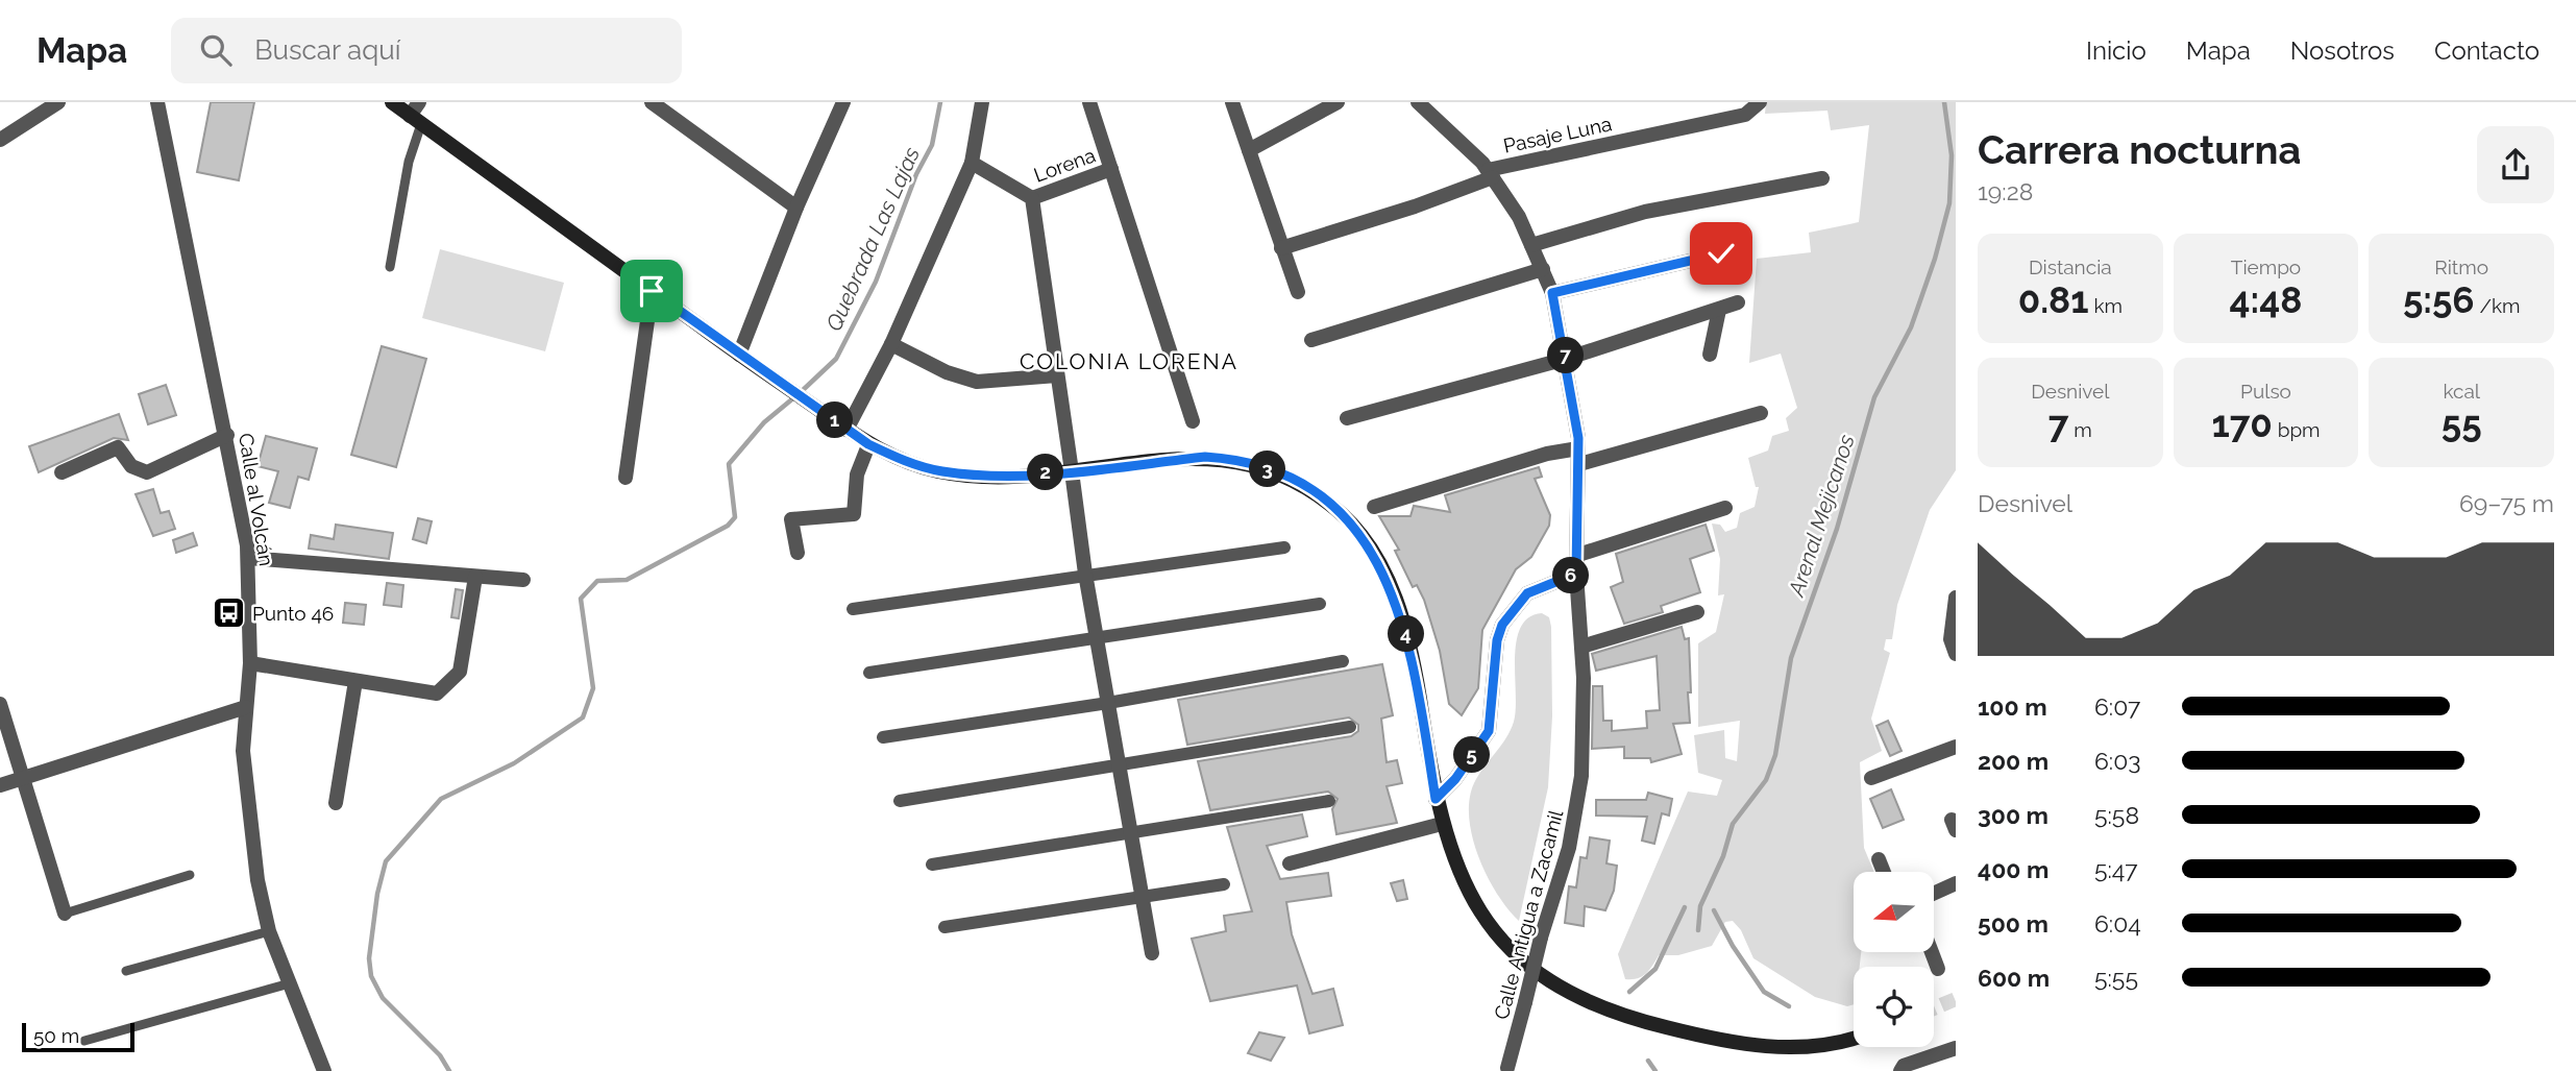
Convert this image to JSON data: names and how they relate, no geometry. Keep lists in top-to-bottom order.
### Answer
{
  "streets": {
    "street": [
      "Pasaje Luna",
      "Lorena",
      "Calle al Volcán",
      "Calle Antigua a Zacamil"
    ]
  },
  "crossings": [
    ["Pasaje Luna", "Calle Antigua a Zacamil"]
  ],
  "districts": ["COLONIA LORENA"],
  "water": ["Quebrada Las Lajas", "Arenal Mejicanos"],
  "places": {
    "bus stop": ["Punto 46"]
  },
  "scale_bar": "50 m",
  "north": "left",
  "page": {
    "header": "Mapa",
    "search": "Buscar aquí",
    "nav": [
      "Inicio",
      "Mapa",
      "Nosotros",
      "Contacto"
    ],
    "heading": ["Carrera nocturna", "19:28"],
    "stats": [
      ["Distancia", "0.81 km"],
      ["Tiempo", "4:48"],
      ["Ritmo", "5:56 /km"],
      ["Desnivel", "7 m"],
      ["Pulso", "170 bpm"],
      ["kcal", "55"]
    ],
    "pins": [
      "7",
      "1",
      "3",
      "2",
      "6",
      "4",
      "5"
    ],
    "chart": ["Desnivel", "69–75 m"],
    "list": [
      {
        "name": "100 m",
        "note": "6:07"
      },
      {
        "name": "200 m",
        "note": "6:03"
      },
      {
        "name": "300 m",
        "note": "5:58"
      },
      {
        "name": "400 m",
        "note": "5:47"
      },
      {
        "name": "500 m",
        "note": "6:04"
      },
      {
        "name": "600 m",
        "note": "5:55"
      }
    ],
    "scale": "50 m"
  }
}
